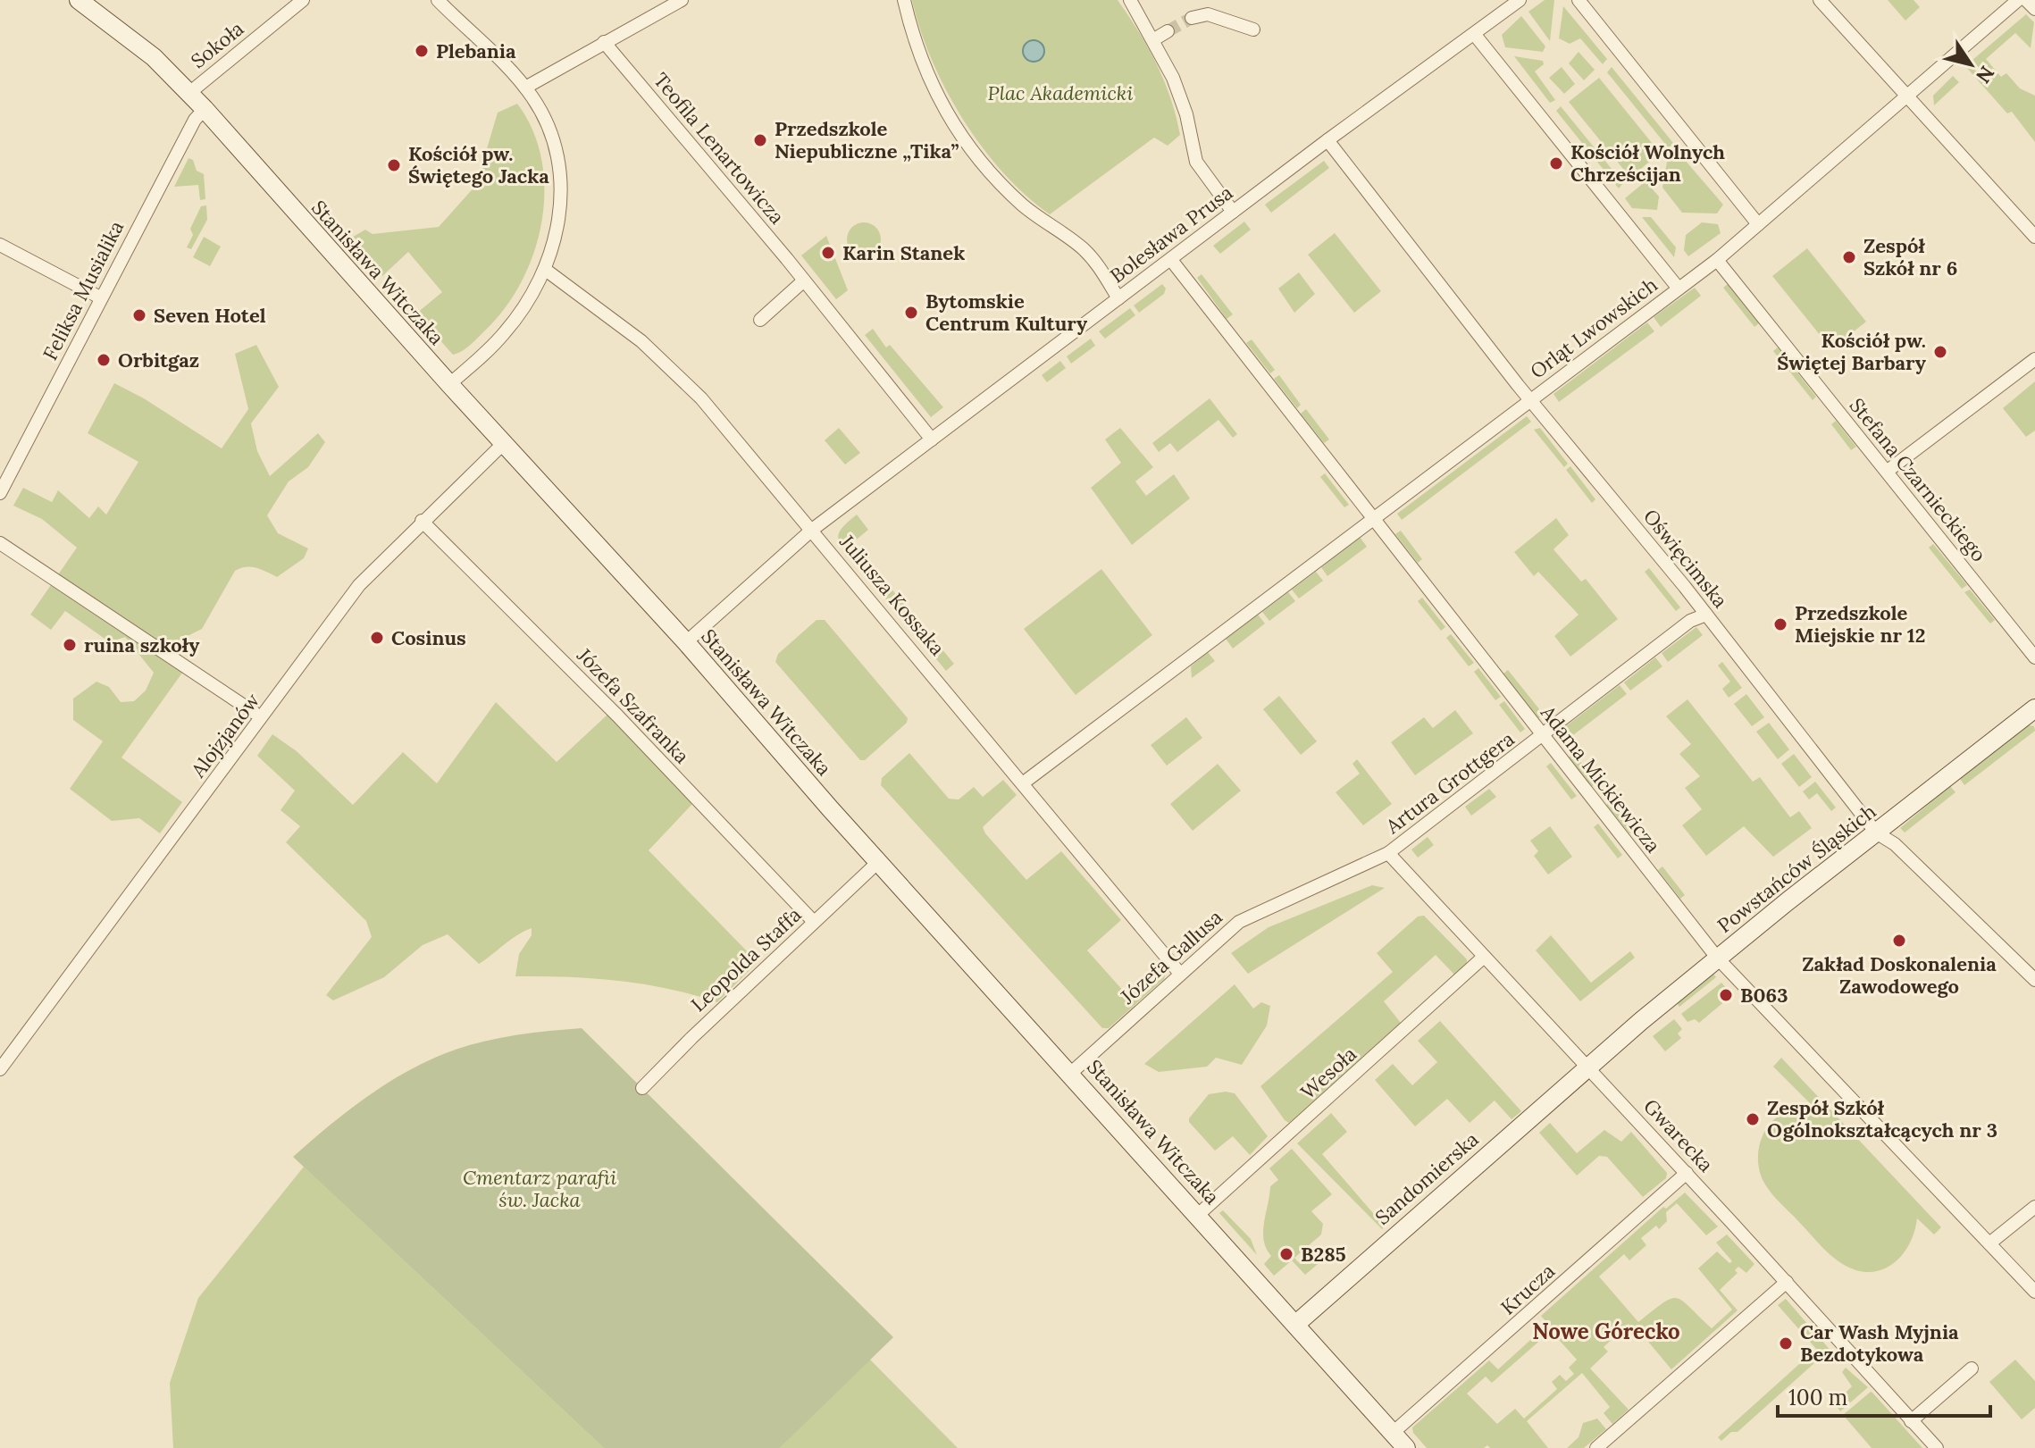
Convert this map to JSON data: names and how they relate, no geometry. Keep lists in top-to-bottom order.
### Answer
{
  "streets": {
    "street": [
      "Sokoła",
      "Teofila Lenartowicza",
      "Bolesława Prusa",
      "Stanisława Witczaka",
      "Feliksa Musialika",
      "Orląt Lwowskich",
      "Stefana Czarnieckiego",
      "Oświęcimska",
      "Juliusza Kossaka",
      "Józefa Szafranka",
      "Alojzjanów",
      "Adama Mickiewicza",
      "Artura Grottgera",
      "Powstańców Śląskich",
      "Józefa Gallusa",
      "Leopolda Staffa",
      "Wesoła",
      "Gwarecka",
      "Sandomierska",
      "Krucza"
    ]
  },
  "crossings": [
    ["Sokoła", "Stanisława Witczaka"],
    ["Teofila Lenartowicza", "Bolesława Prusa"],
    ["Bolesława Prusa", "Stanisława Witczaka"],
    ["Bolesława Prusa", "Oświęcimska"],
    ["Bolesława Prusa", "Juliusza Kossaka"],
    ["Bolesława Prusa", "Adama Mickiewicza"],
    ["Stanisława Witczaka", "Feliksa Musialika"],
    ["Stanisława Witczaka", "Alojzjanów"],
    ["Stanisława Witczaka", "Józefa Gallusa"],
    ["Stanisława Witczaka", "Leopolda Staffa"],
    ["Stanisława Witczaka", "Wesoła"],
    ["Stanisława Witczaka", "Sandomierska"],
    ["Stanisława Witczaka", "Krucza"],
    ["Orląt Lwowskich", "Stefana Czarnieckiego"],
    ["Orląt Lwowskich", "Oświęcimska"],
    ["Orląt Lwowskich", "Juliusza Kossaka"],
    ["Orląt Lwowskich", "Adama Mickiewicza"],
    ["Oświęcimska", "Artura Grottgera"],
    ["Oświęcimska", "Powstańców Śląskich"],
    ["Juliusza Kossaka", "Józefa Gallusa"],
    ["Józefa Szafranka", "Alojzjanów"],
    ["Józefa Szafranka", "Leopolda Staffa"],
    ["Adama Mickiewicza", "Artura Grottgera"],
    ["Adama Mickiewicza", "Powstańców Śląskich"],
    ["Artura Grottgera", "Józefa Gallusa"],
    ["Artura Grottgera", "Gwarecka"],
    ["Powstańców Śląskich", "Gwarecka"],
    ["Powstańców Śląskich", "Sandomierska"],
    ["Józefa Gallusa", "Gwarecka"],
    ["Wesoła", "Gwarecka"],
    ["Gwarecka", "Sandomierska"],
    ["Gwarecka", "Krucza"]
  ],
  "districts": ["Nowe Górecko"],
  "parks": ["Plac Akademicki", "Cmentarz parafii św. Jacka"],
  "places": [
    "Plebania",
    "Przedszkole Niepubliczne „Tika”",
    "Kościół Wolnych Chrześcijan",
    "Kościół pw. Świętego Jacka",
    "Karin Stanek",
    "Zespół Szkół nr 6",
    "Bytomskie Centrum Kultury",
    "Seven Hotel",
    "Kościół pw. Świętej Barbary",
    "Orbitgaz",
    "Przedszkole Miejskie nr 12",
    "Cosinus",
    "ruina szkoły",
    "Zakład Doskonalenia Zawodowego",
    "B063",
    "Zespół Szkół Ogólnokształcących nr 3",
    "B285",
    "Car Wash Myjnia Bezdotykowa"
  ],
  "scale_bar": "100 m",
  "north": "bottom right"
}
